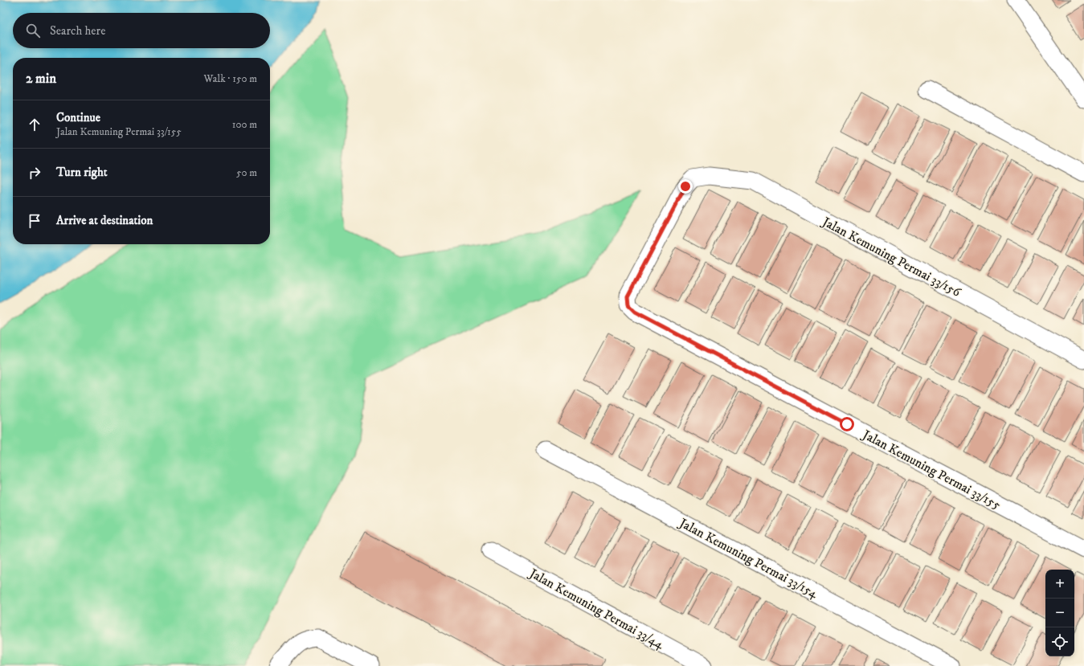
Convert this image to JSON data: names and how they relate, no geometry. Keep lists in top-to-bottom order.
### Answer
{
  "streets": {
    "street": [
      "Jalan Kemuning Permai 33/156",
      "Jalan Kemuning Permai 33/155",
      "Jalan Kemuning Permai 33/154",
      "Jalan Kemuning Permai 33/44"
    ]
  },
  "crossings": [
    ["Jalan Kemuning Permai 33/156", "Jalan Kemuning Permai 33/155"]
  ],
  "page": {
    "search": "Search here",
    "heading": ["2 min", "Walk · 150 m"],
    "list": [
      ["Continue", "Jalan Kemuning Permai 33/155", "100 m"],
      ["Turn right", "50 m"],
      "Arrive at destination"
    ],
    "map_buttons": ["+", "−"]
  }
}
